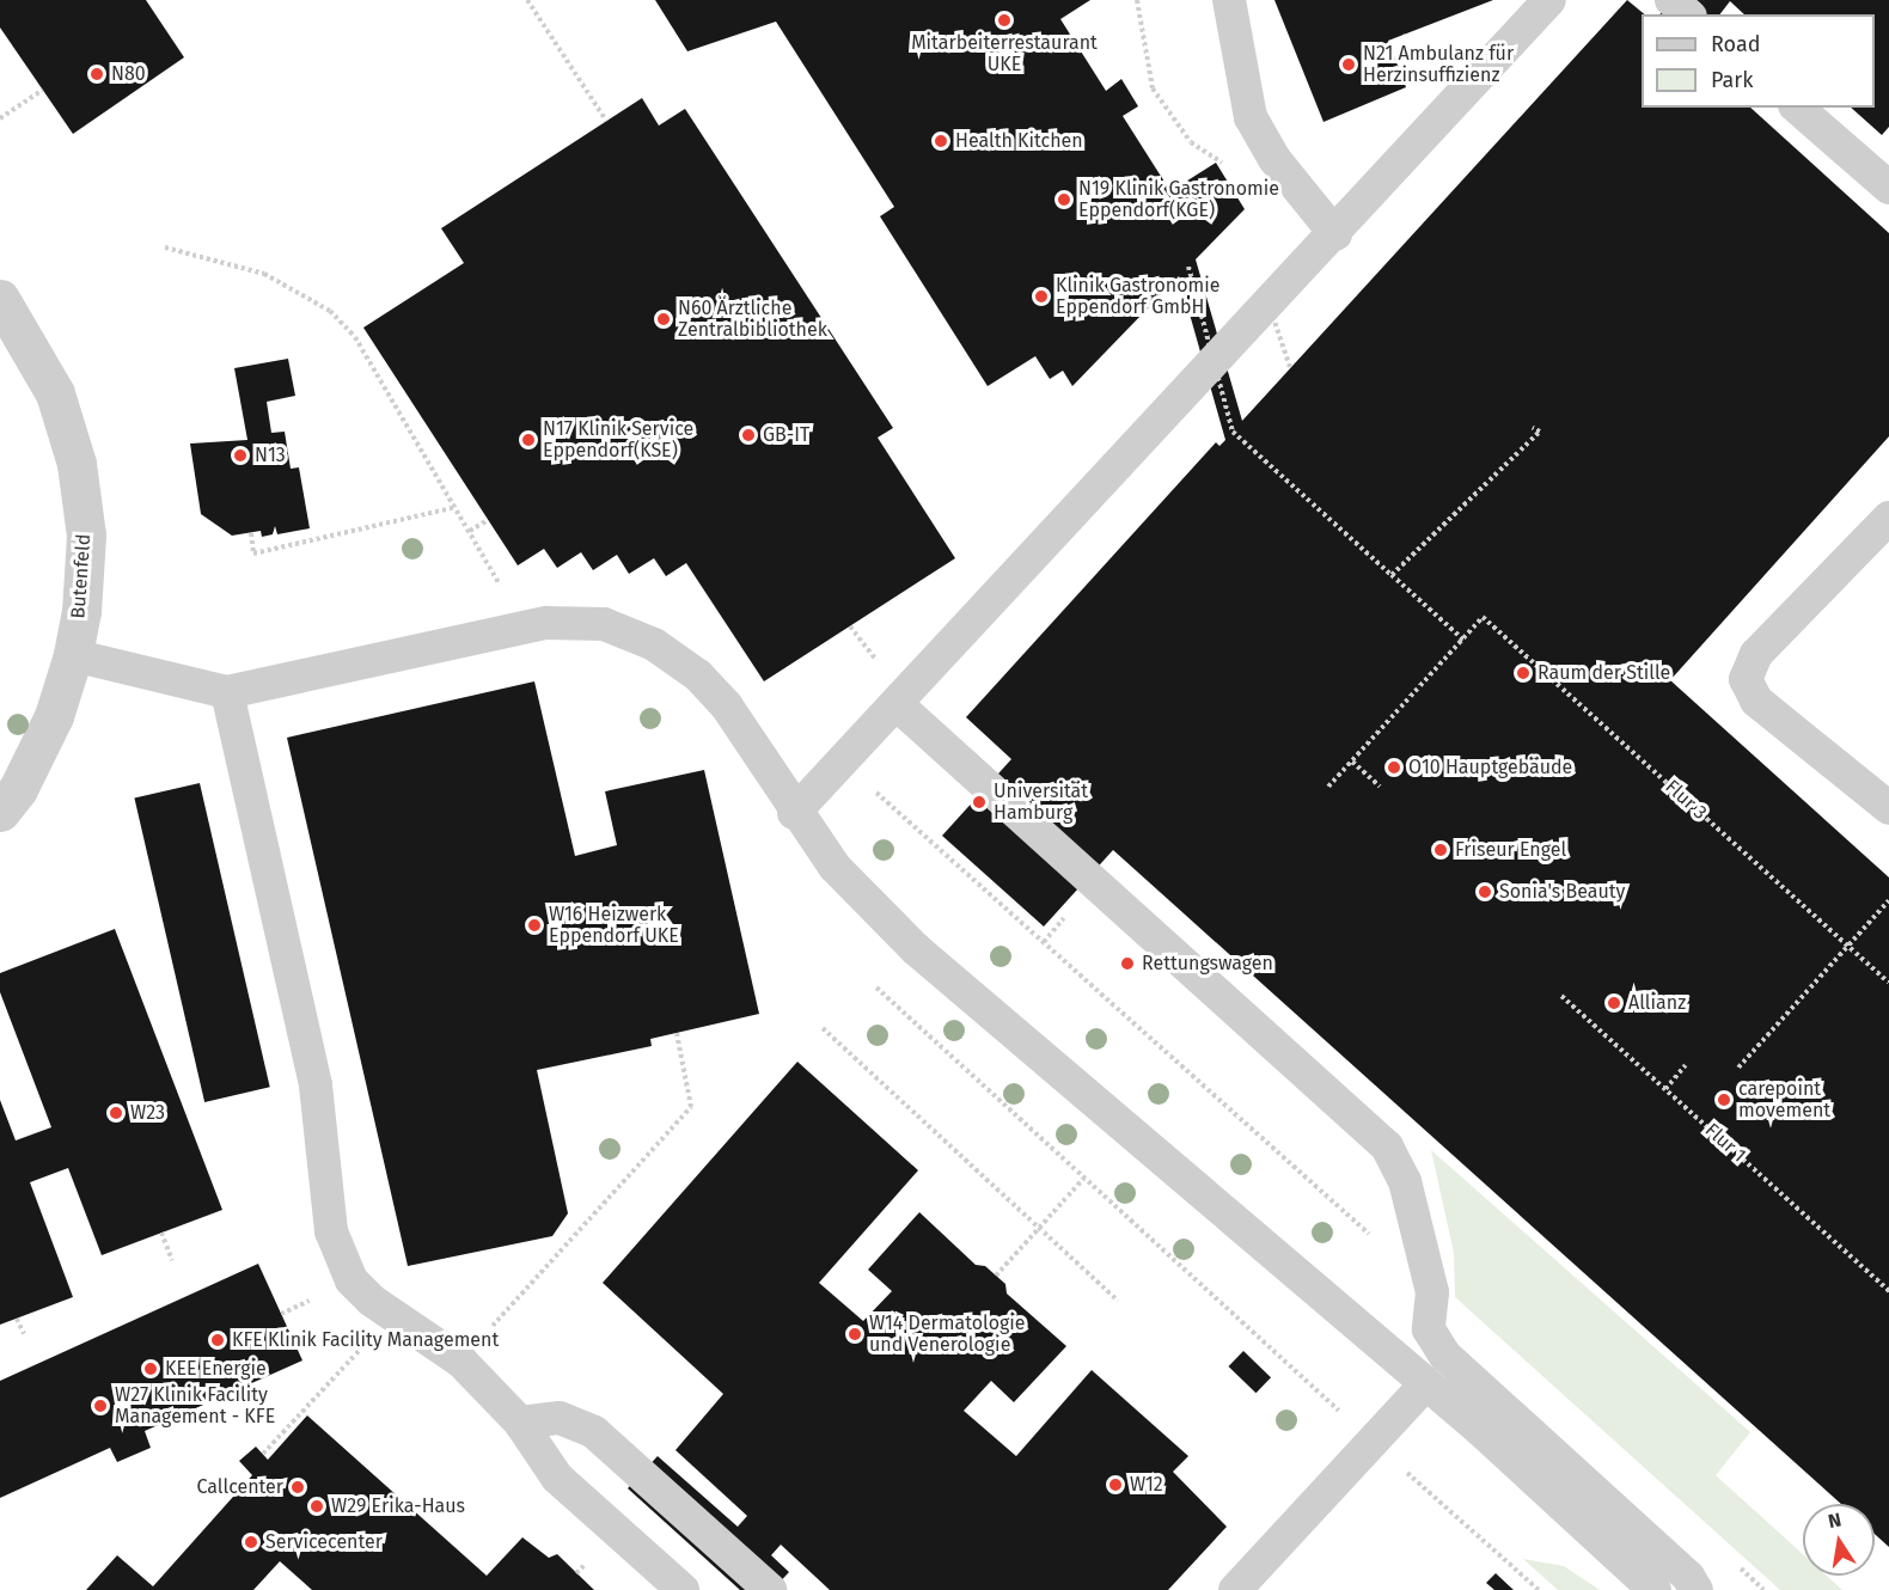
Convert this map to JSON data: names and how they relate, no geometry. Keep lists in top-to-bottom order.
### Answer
{
  "streets": {
    "street": ["Butenfeld"],
    "path": ["Flur 3", "Flur 1"]
  },
  "places": [
    "Mitarbeiterrestaurant UKE",
    "N21 Ambulanz für Herzinsuffizienz",
    "N80",
    "Health Kitchen",
    "N19 Klinik Gastronomie Eppendorf(KGE)",
    "Klinik Gastronomie Eppendorf GmbH",
    "N60 Ärztliche Zentralbibliothek",
    "GB-IT",
    "N17 Klinik Service Eppendorf(KSE)",
    "N13",
    "Raum der Stille",
    "O10 Hauptgebäude",
    "Universität Hamburg",
    "Friseur Engel",
    "Sonia's Beauty",
    "W16 Heizwerk Eppendorf UKE",
    "Rettungswagen",
    "Allianz",
    "carepoint movement",
    "W23",
    "W14 Dermatologie und Venerologie",
    "KFE Klinik Facility Management",
    "KEE Energie",
    "W27 Klinik Facility Management - KFE",
    "W12",
    "Callcenter",
    "W29 Erika-Haus",
    "Servicecenter"
  ],
  "legend": ["Road", "Park"],
  "north": "top"
}
